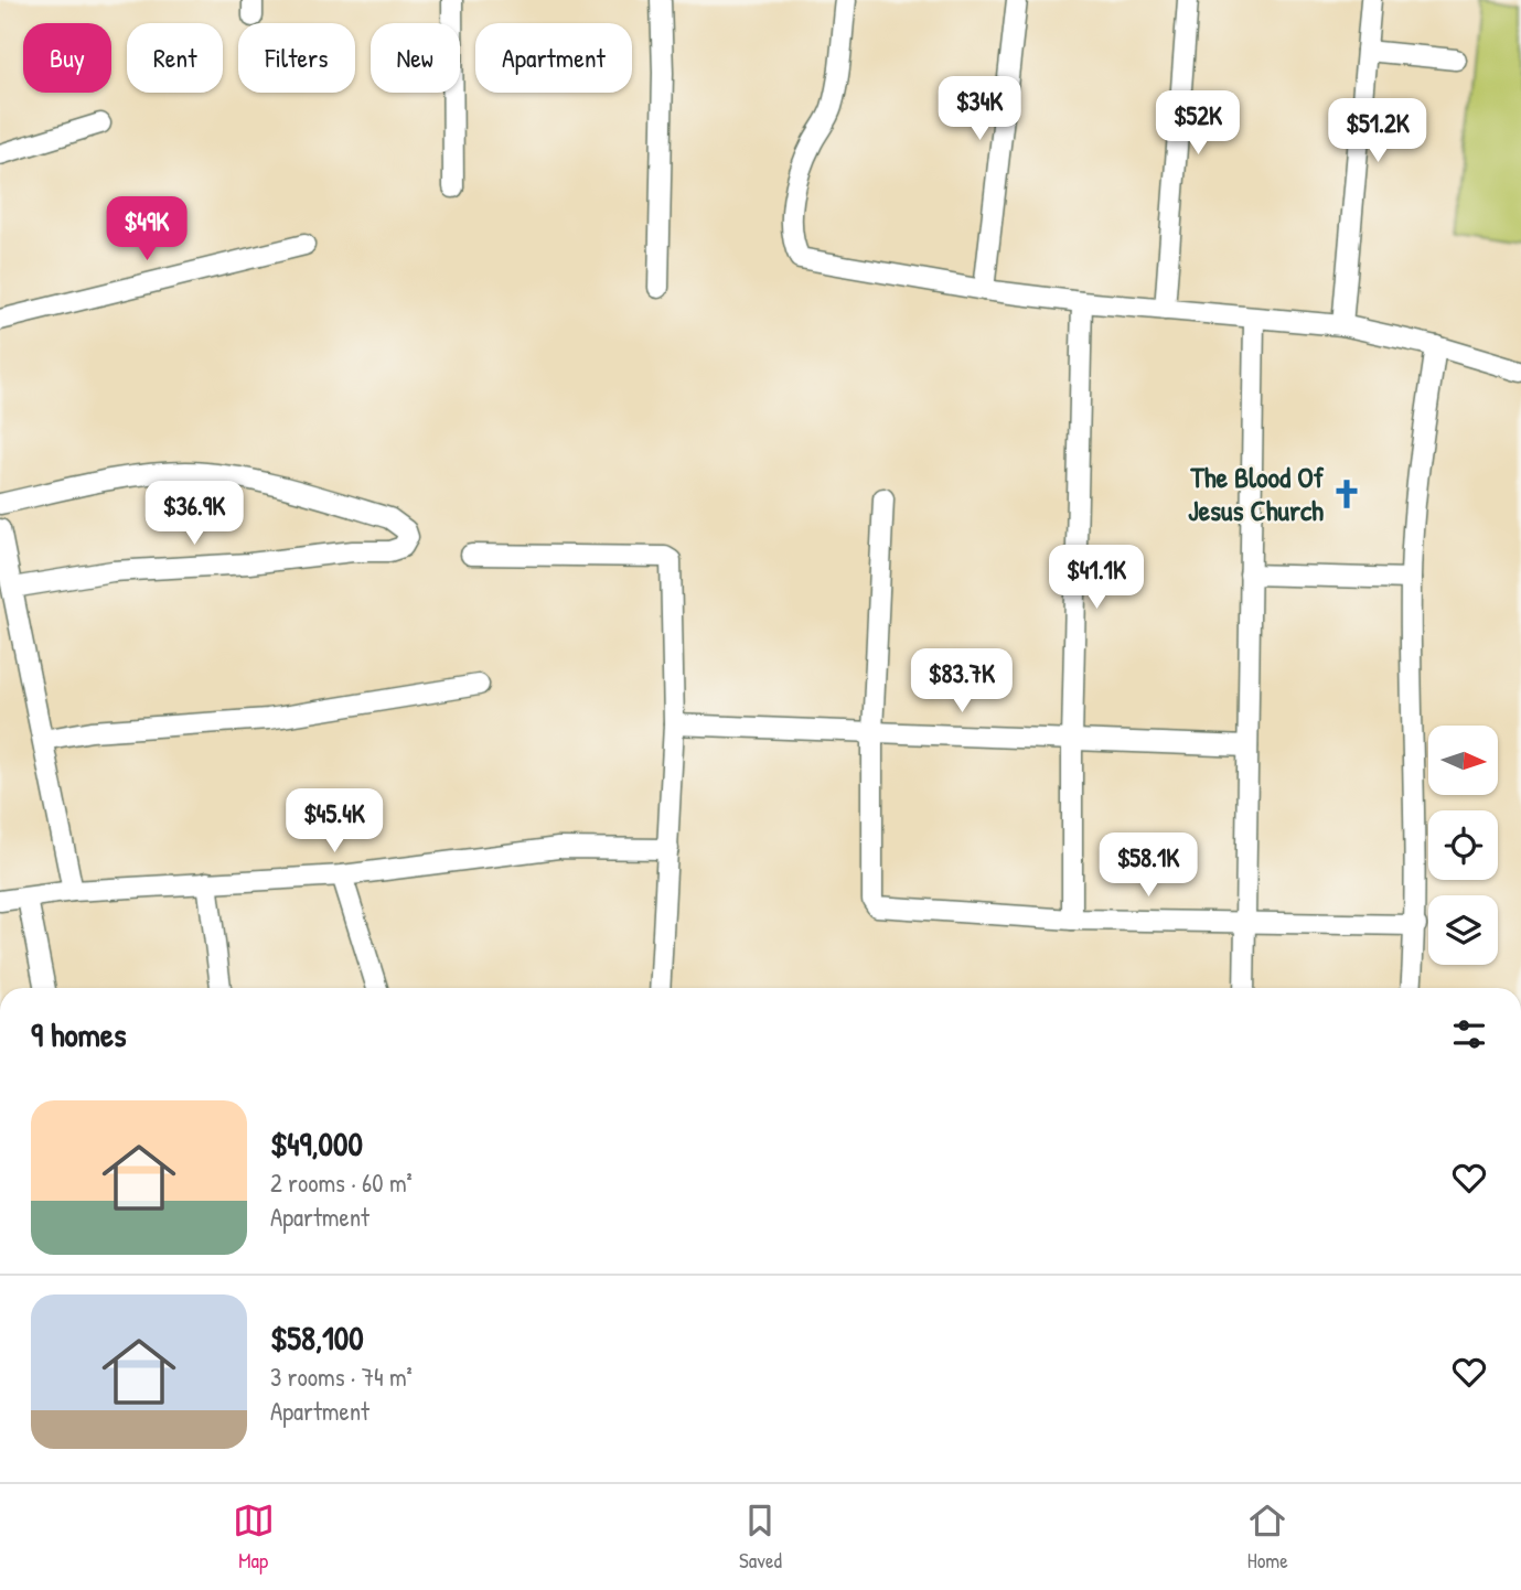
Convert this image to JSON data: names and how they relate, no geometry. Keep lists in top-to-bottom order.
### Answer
{
  "places": {
    "church": ["The Blood Of Jesus Church"]
  },
  "north": "right",
  "page": {
    "chip": [
      "Buy",
      "Rent",
      "Filters",
      "New",
      "Apartment"
    ],
    "price": [
      "$34K",
      "$52K",
      "$51.2K",
      "$49K",
      "$36.9K",
      "$41.1K",
      "$83.7K",
      "$45.4K",
      "$58.1K"
    ],
    "heading": "9 homes",
    "list": [
      {
        "name": "$49,000",
        "note": "2 rooms · 60 m² · Apartment"
      },
      {
        "name": "$58,100",
        "note": "3 rooms · 74 m² · Apartment"
      }
    ],
    "tabs": ["Map", "Saved", "Home"]
  }
}
